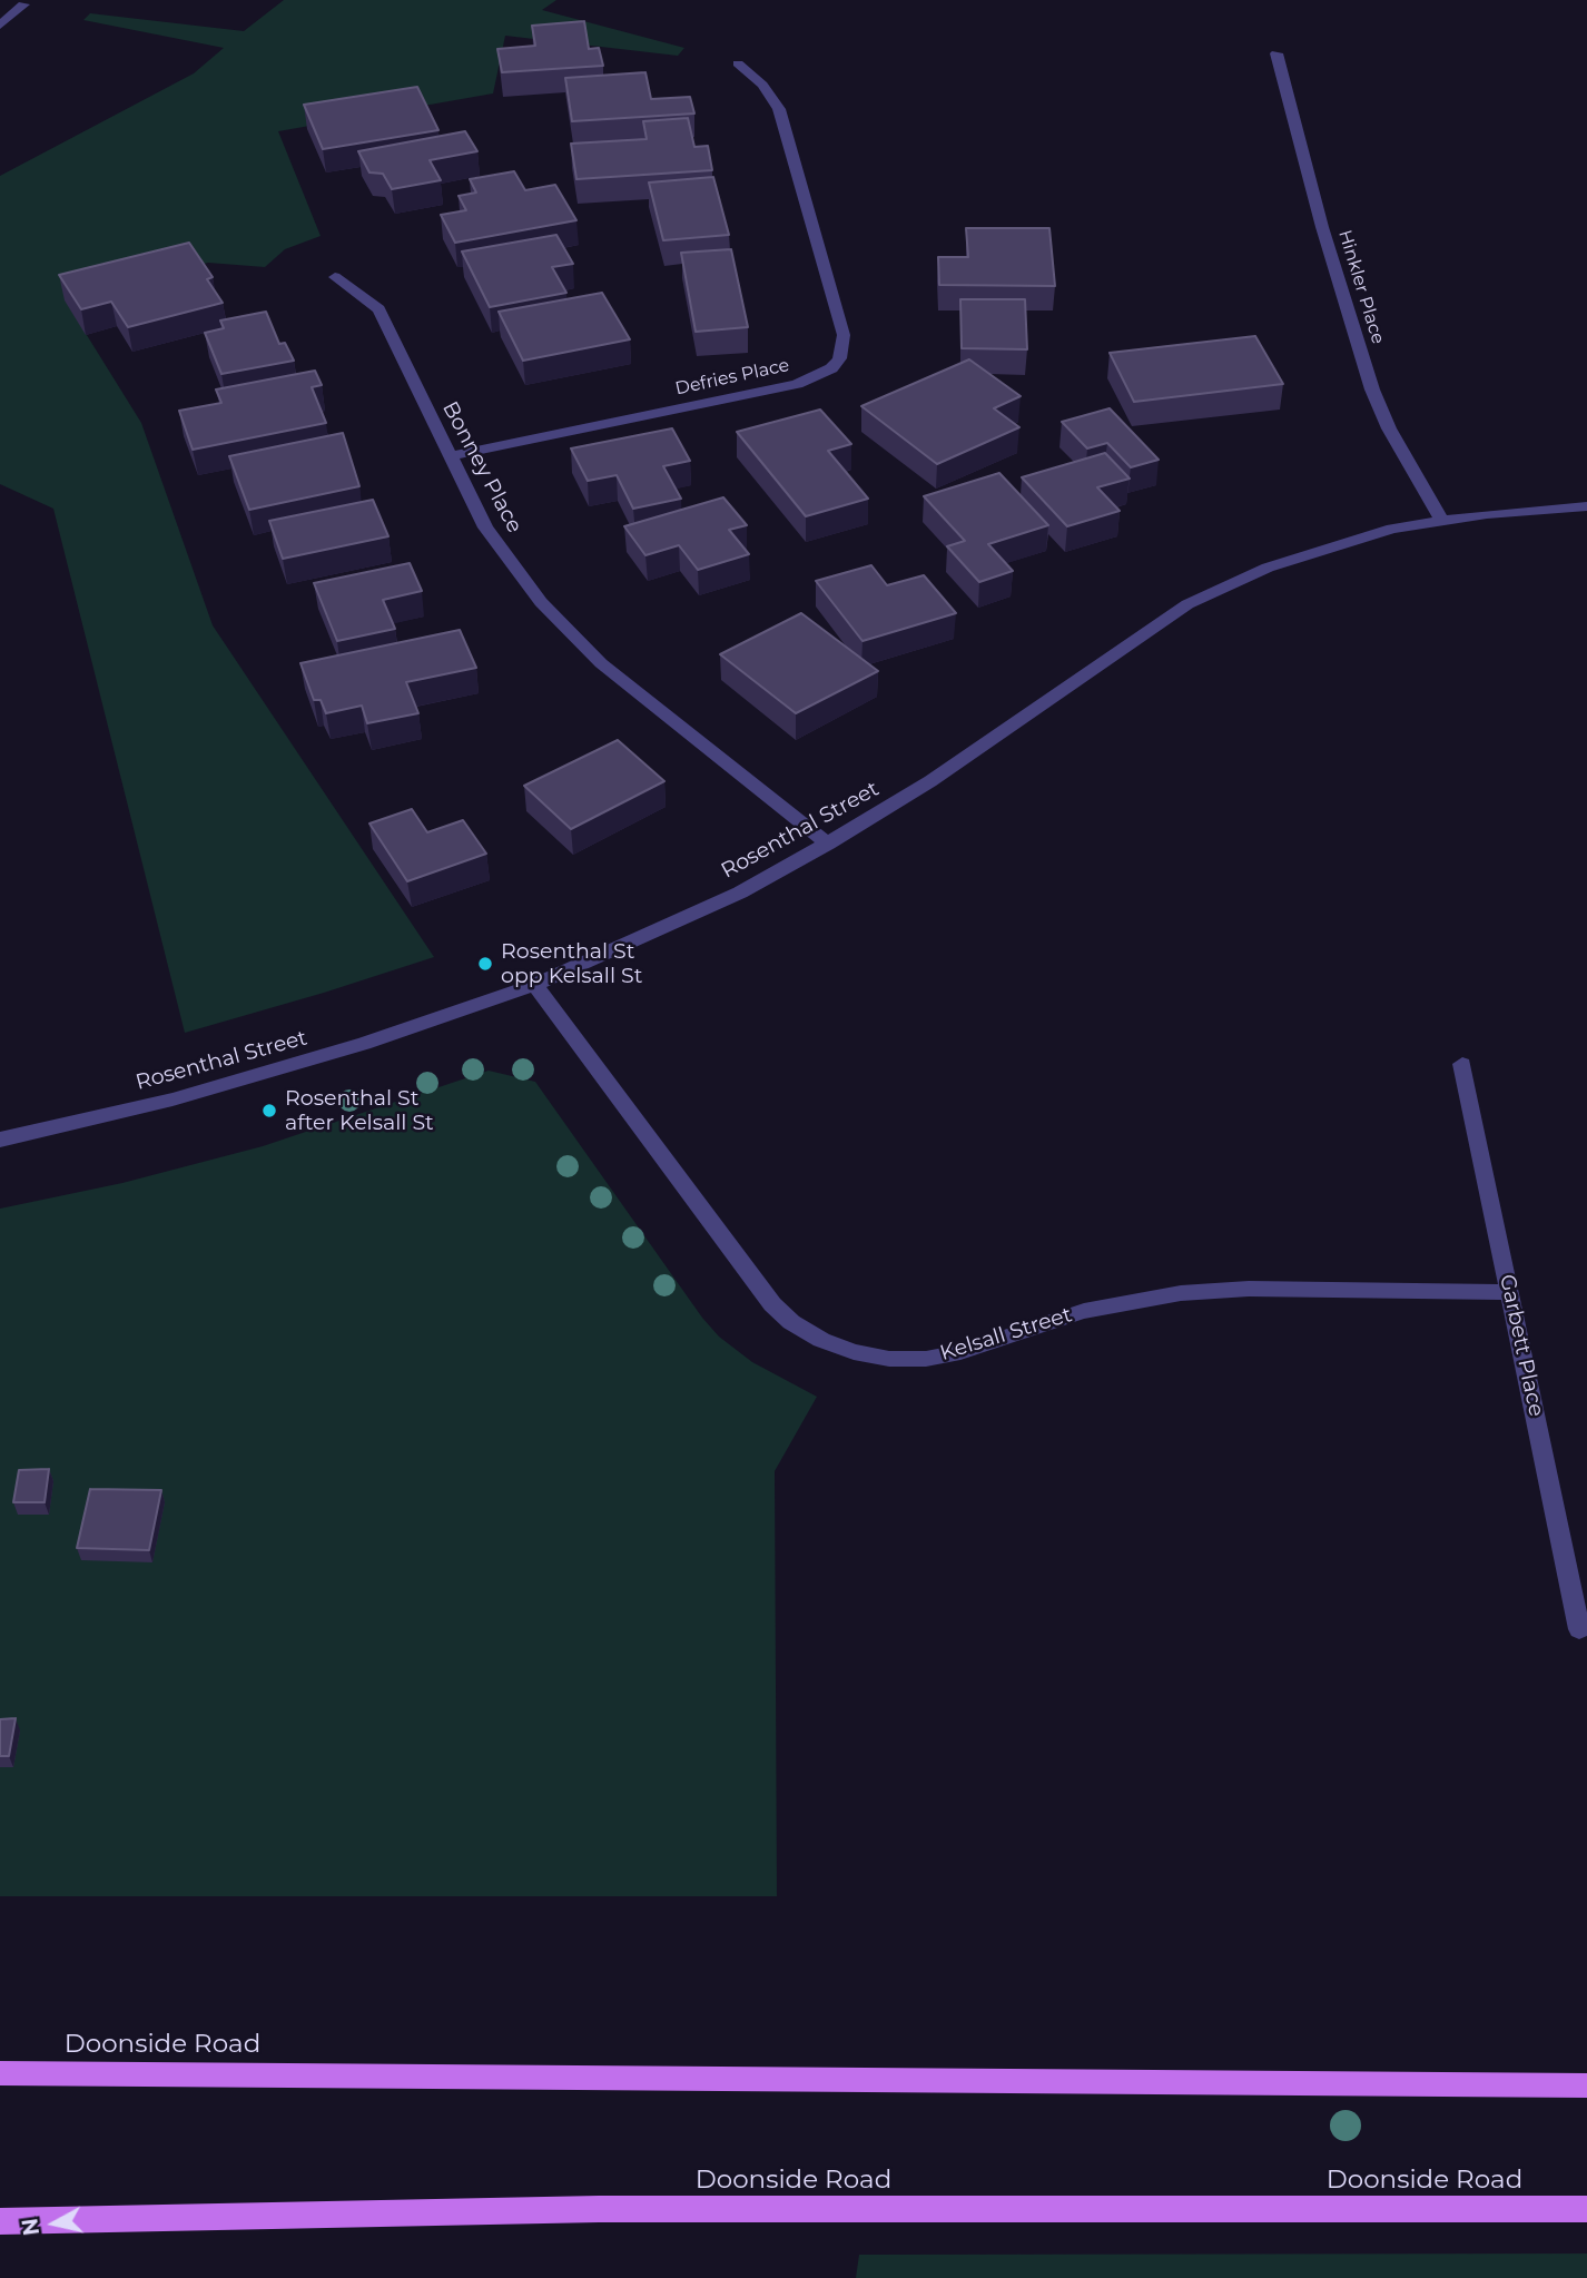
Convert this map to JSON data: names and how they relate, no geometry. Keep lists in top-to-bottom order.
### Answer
{
  "streets": {
    "main road": ["Doonside Road"],
    "street": [
      "Hinkler Place",
      "Defries Place",
      "Bonney Place",
      "Rosenthal Street",
      "Kelsall Street",
      "Garbett Place"
    ]
  },
  "crossings": [
    ["Hinkler Place", "Rosenthal Street"],
    ["Defries Place", "Bonney Place"],
    ["Bonney Place", "Rosenthal Street"],
    ["Rosenthal Street", "Kelsall Street"],
    ["Kelsall Street", "Garbett Place"]
  ],
  "places": ["Rosenthal St opp Kelsall St", "Rosenthal St after Kelsall St"],
  "north": "left"
}
